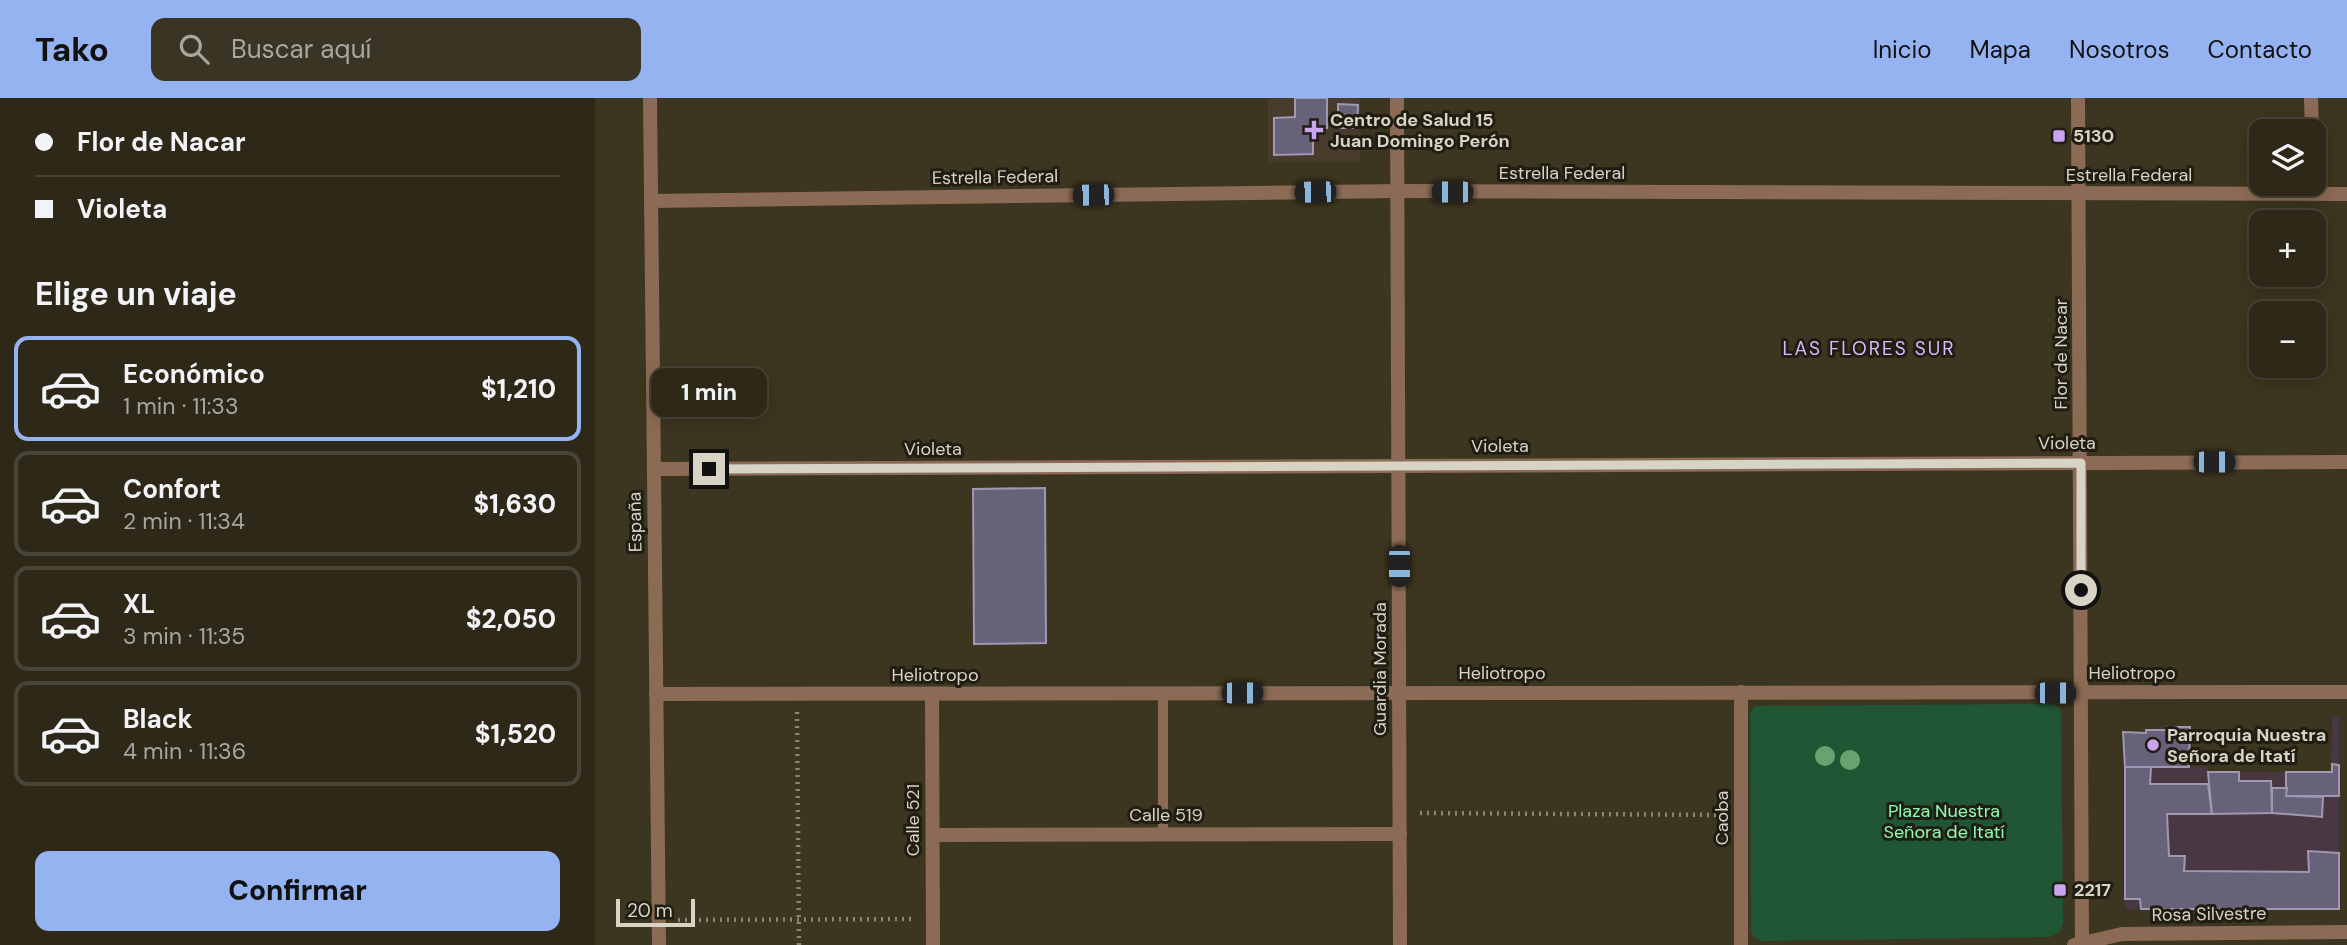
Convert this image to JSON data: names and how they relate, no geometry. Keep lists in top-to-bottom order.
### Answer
{
  "streets": {
    "street": [
      "Estrella Federal",
      "Flor de Nacar",
      "Violeta",
      "España",
      "Guardia Morada",
      "Heliotropo",
      "Calle 519",
      "Caoba",
      "Calle 521",
      "Rosa Silvestre"
    ]
  },
  "crossings": [
    ["Estrella Federal", "Flor de Nacar"],
    ["Estrella Federal", "España"],
    ["Estrella Federal", "Guardia Morada"],
    ["Flor de Nacar", "Violeta"],
    ["Flor de Nacar", "Heliotropo"],
    ["Flor de Nacar", "Rosa Silvestre"],
    ["Violeta", "España"],
    ["Violeta", "Guardia Morada"],
    ["España", "Heliotropo"],
    ["Guardia Morada", "Heliotropo"],
    ["Guardia Morada", "Calle 519"],
    ["Heliotropo", "Caoba"],
    ["Heliotropo", "Calle 521"],
    ["Calle 519", "Calle 521"]
  ],
  "districts": ["LAS FLORES SUR"],
  "parks": ["Plaza Nuestra Señora de Itatí"],
  "places": {
    "health": ["Centro de Salud 15 Juan Domingo Perón"],
    "transit": ["5130", "2217"],
    "other": ["Parroquia Nuestra Señora de Itatí"]
  },
  "scale_bar": "20 m",
  "page": {
    "header": "Tako",
    "search": "Buscar aquí",
    "nav": [
      "Inicio",
      "Mapa",
      "Nosotros",
      "Contacto"
    ],
    "banner": ["Flor de Nacar", "Violeta"],
    "map_buttons": ["+", "−"],
    "heading": "Elige un viaje",
    "list": [
      {
        "name": "Económico",
        "note": "1 min · 11:33",
        "value": "$1,210"
      },
      {
        "name": "Confort",
        "note": "2 min · 11:34",
        "value": "$1,630"
      },
      {
        "name": "XL",
        "note": "3 min · 11:35",
        "value": "$2,050"
      },
      {
        "name": "Black",
        "note": "4 min · 11:36",
        "value": "$1,520"
      }
    ],
    "bubble": "1 min",
    "buttons": "Confirmar",
    "scale": "20 m"
  }
}
